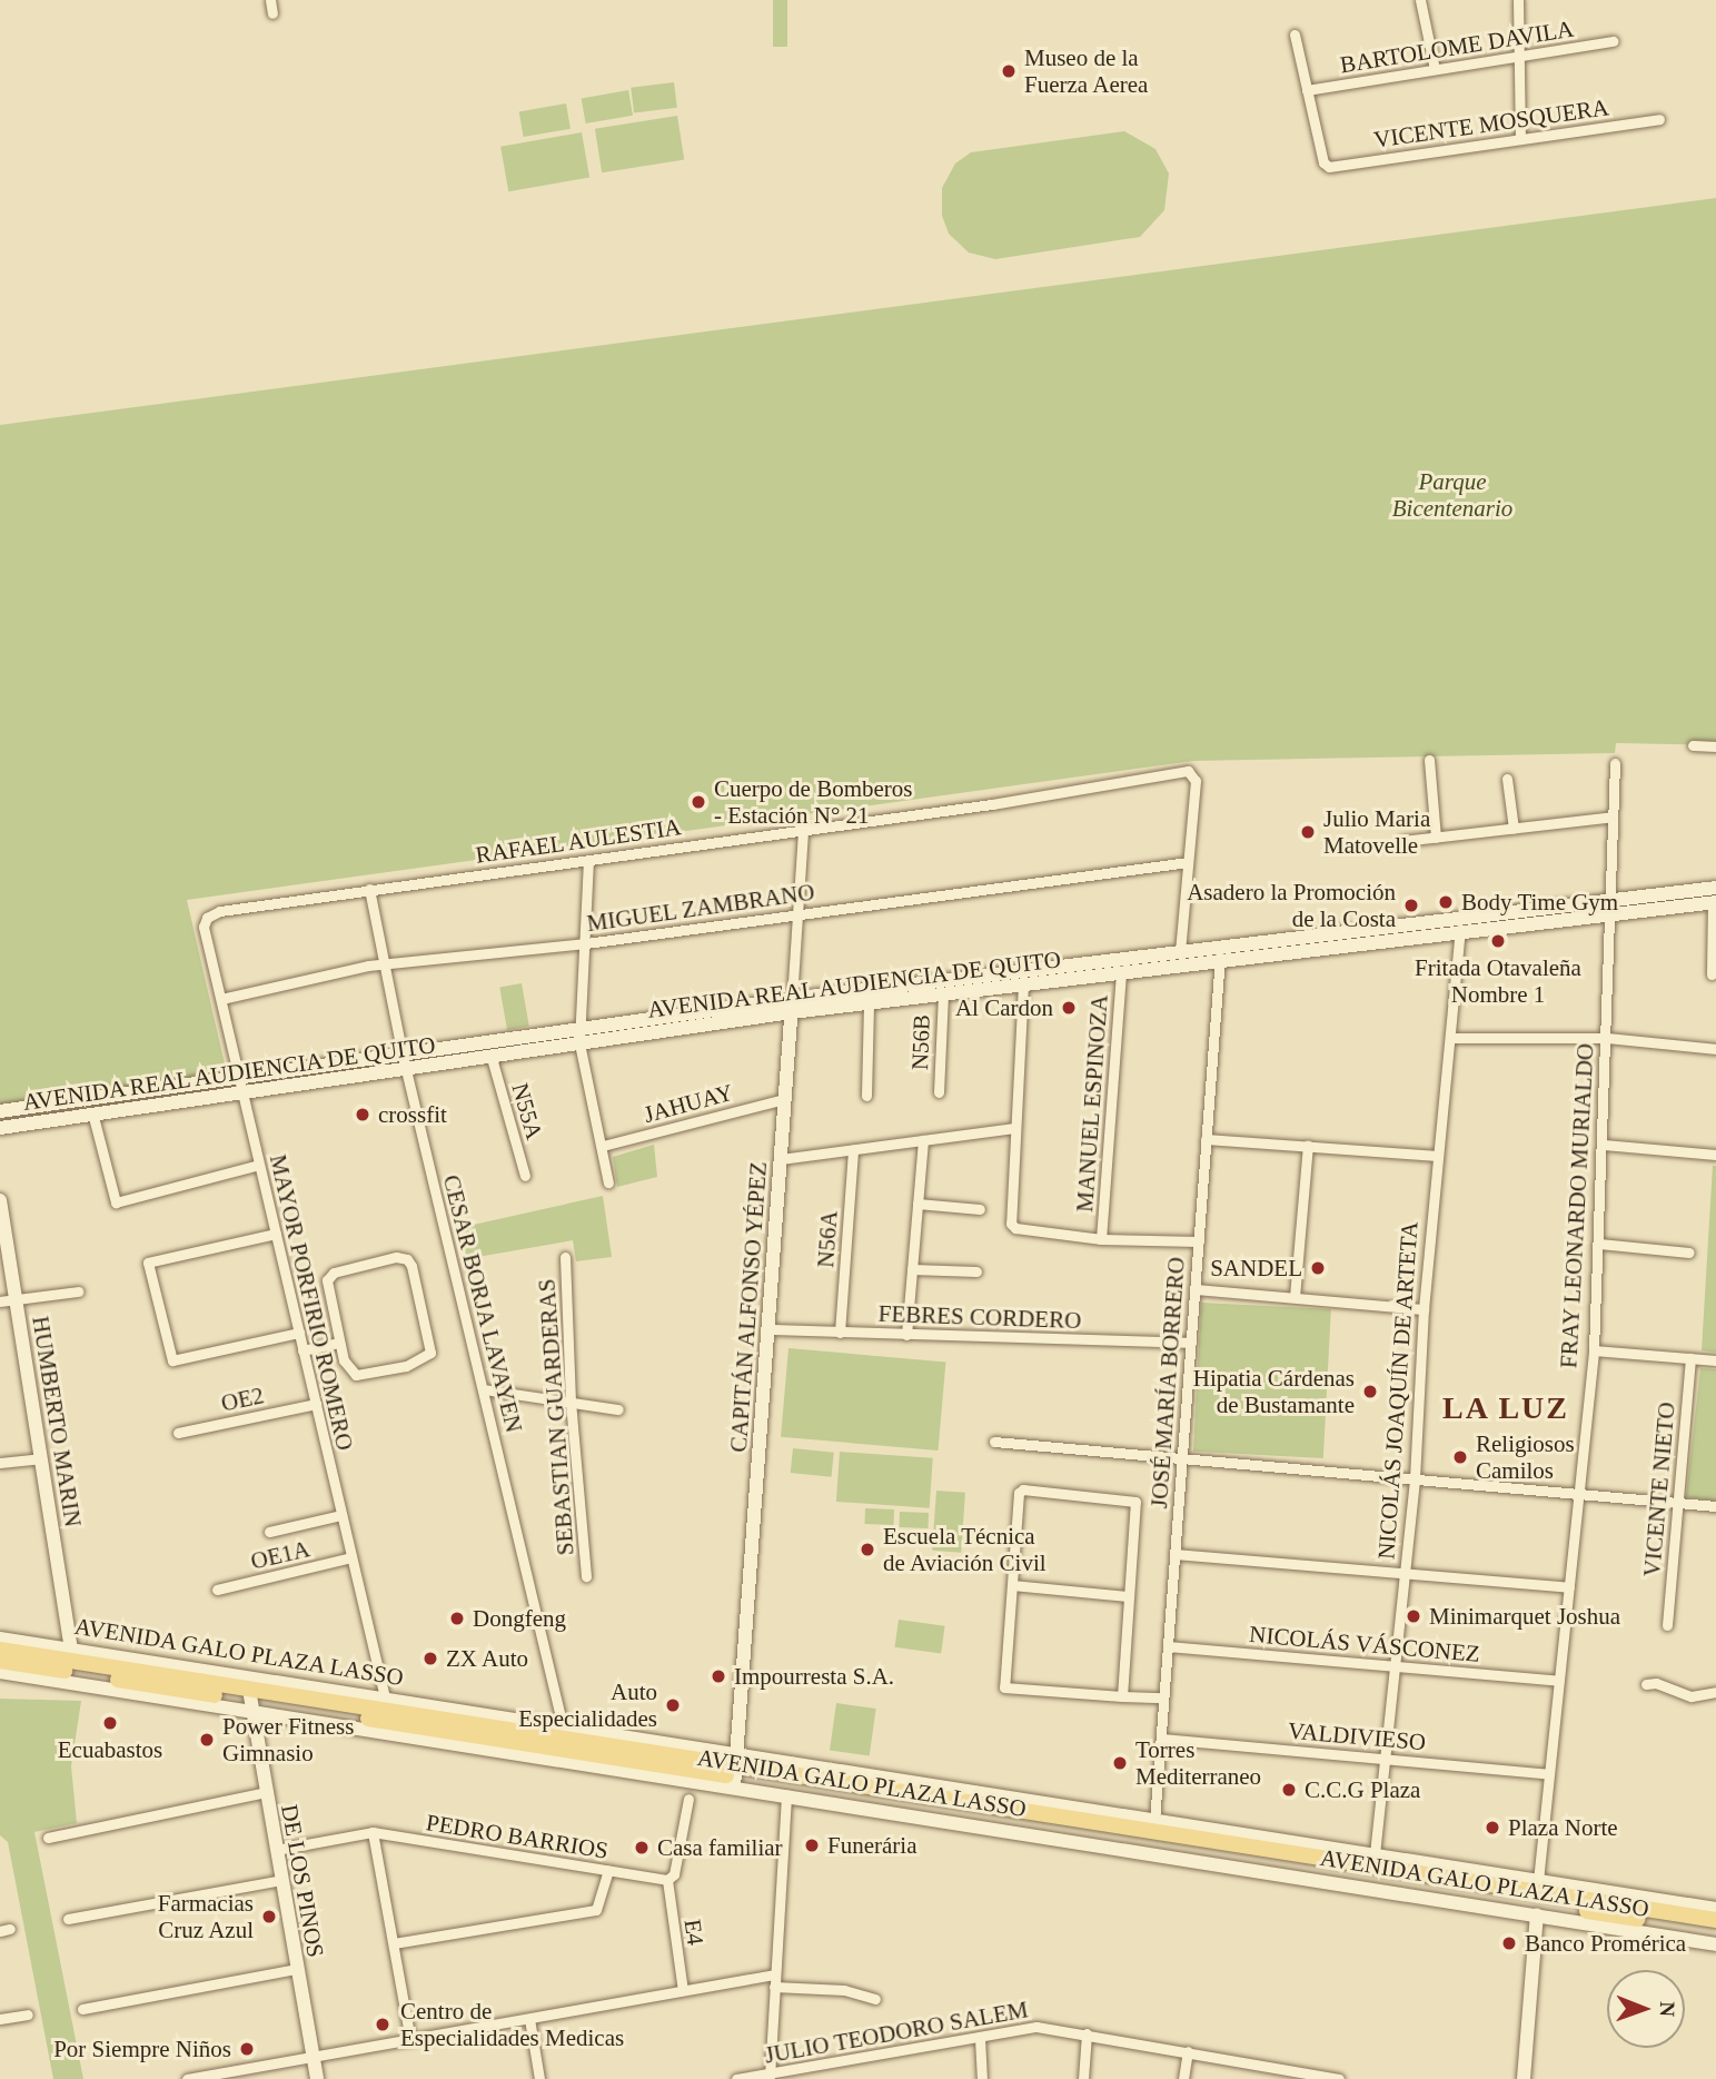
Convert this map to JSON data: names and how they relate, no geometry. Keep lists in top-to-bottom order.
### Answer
{
  "streets": {
    "main road": [
      "AVENIDA REAL AUDIENCIA DE QUITO",
      "CAPITÁN ALFONSO YÉPEZ",
      "HUMBERTO MARIN",
      "AVENIDA GALO PLAZA LASSO",
      "DE LOS PINOS"
    ],
    "street": [
      "BARTOLOME DAVILA",
      "VICENTE MOSQUERA",
      "RAFAEL AULESTIA",
      "MIGUEL ZAMBRANO",
      "N56B",
      "JAHUAY",
      "MANUEL ESPINOZA",
      "N55A",
      "FRAY LEONARDO MURIALDO",
      "N56A",
      "MAYOR PORFIRIO ROMERO",
      "CESAR BORJA LAVAYEN",
      "FEBRES CORDERO",
      "JOSÉ MARÍA BORRERO",
      "NICOLÁS JOAQUÍN DE ARTETA",
      "OE2",
      "SEBASTIAN GUARDERAS",
      "VICENTE NIETO",
      "OE1A",
      "NICOLÁS VÁSCONEZ",
      "VALDIVIESO",
      "PEDRO BARRIOS",
      "E4",
      "JULIO TEODORO SALEM"
    ]
  },
  "crossings": [
    ["BARTOLOME DAVILA", "VICENTE MOSQUERA"],
    ["RAFAEL AULESTIA", "MIGUEL ZAMBRANO"],
    ["RAFAEL AULESTIA", "AVENIDA REAL AUDIENCIA DE QUITO"],
    ["RAFAEL AULESTIA", "MAYOR PORFIRIO ROMERO"],
    ["RAFAEL AULESTIA", "CESAR BORJA LAVAYEN"],
    ["RAFAEL AULESTIA", "CAPITÁN ALFONSO YÉPEZ"],
    ["MIGUEL ZAMBRANO", "MAYOR PORFIRIO ROMERO"],
    ["MIGUEL ZAMBRANO", "CESAR BORJA LAVAYEN"],
    ["MIGUEL ZAMBRANO", "CAPITÁN ALFONSO YÉPEZ"],
    ["AVENIDA REAL AUDIENCIA DE QUITO", "N56B"],
    ["AVENIDA REAL AUDIENCIA DE QUITO", "MANUEL ESPINOZA"],
    ["AVENIDA REAL AUDIENCIA DE QUITO", "N55A"],
    ["AVENIDA REAL AUDIENCIA DE QUITO", "FRAY LEONARDO MURIALDO"],
    ["AVENIDA REAL AUDIENCIA DE QUITO", "MAYOR PORFIRIO ROMERO"],
    ["AVENIDA REAL AUDIENCIA DE QUITO", "CESAR BORJA LAVAYEN"],
    ["AVENIDA REAL AUDIENCIA DE QUITO", "CAPITÁN ALFONSO YÉPEZ"],
    ["AVENIDA REAL AUDIENCIA DE QUITO", "JOSÉ MARÍA BORRERO"],
    ["AVENIDA REAL AUDIENCIA DE QUITO", "NICOLÁS JOAQUÍN DE ARTETA"],
    ["JAHUAY", "CAPITÁN ALFONSO YÉPEZ"],
    ["FRAY LEONARDO MURIALDO", "NICOLÁS VÁSCONEZ"],
    ["FRAY LEONARDO MURIALDO", "AVENIDA GALO PLAZA LASSO"],
    ["FRAY LEONARDO MURIALDO", "VALDIVIESO"],
    ["N56A", "FEBRES CORDERO"],
    ["MAYOR PORFIRIO ROMERO", "OE2"],
    ["MAYOR PORFIRIO ROMERO", "OE1A"],
    ["MAYOR PORFIRIO ROMERO", "AVENIDA GALO PLAZA LASSO"],
    ["CESAR BORJA LAVAYEN", "AVENIDA GALO PLAZA LASSO"],
    ["CAPITÁN ALFONSO YÉPEZ", "FEBRES CORDERO"],
    ["CAPITÁN ALFONSO YÉPEZ", "AVENIDA GALO PLAZA LASSO"],
    ["FEBRES CORDERO", "JOSÉ MARÍA BORRERO"],
    ["JOSÉ MARÍA BORRERO", "NICOLÁS VÁSCONEZ"],
    ["JOSÉ MARÍA BORRERO", "AVENIDA GALO PLAZA LASSO"],
    ["JOSÉ MARÍA BORRERO", "VALDIVIESO"],
    ["NICOLÁS JOAQUÍN DE ARTETA", "NICOLÁS VÁSCONEZ"],
    ["NICOLÁS JOAQUÍN DE ARTETA", "AVENIDA GALO PLAZA LASSO"],
    ["NICOLÁS JOAQUÍN DE ARTETA", "VALDIVIESO"],
    ["HUMBERTO MARIN", "AVENIDA GALO PLAZA LASSO"],
    ["AVENIDA GALO PLAZA LASSO", "DE LOS PINOS"],
    ["PEDRO BARRIOS", "DE LOS PINOS"],
    ["PEDRO BARRIOS", "E4"]
  ],
  "districts": ["LA LUZ"],
  "parks": ["Parque Bicentenario"],
  "places": [
    "Museo de la Fuerza Aerea",
    "Cuerpo de Bomberos - Estación N° 21",
    "Julio Maria Matovelle",
    "Body Time Gym",
    "Asadero la Promoción de la Costa",
    "Fritada Otavaleña Nombre 1",
    "Al Cardon",
    "crossfit",
    "SANDEL",
    "Hipatia Cárdenas de Bustamante",
    "Religiosos Camilos",
    "Escuela Técnica de Aviación Civil",
    "Minimarquet Joshua",
    "Dongfeng",
    "ZX Auto",
    "Impourresta S.A.",
    "Auto Especialidades",
    "Ecuabastos",
    "Power Fitness Gimnasio",
    "Torres Mediterraneo",
    "C.C.G Plaza",
    "Plaza Norte",
    "Funerária",
    "Casa familiar",
    "Farmacias Cruz Azul",
    "Banco Promérica",
    "Centro de Especialidades Medicas",
    "Por Siempre Niños"
  ],
  "north": "right"
}
